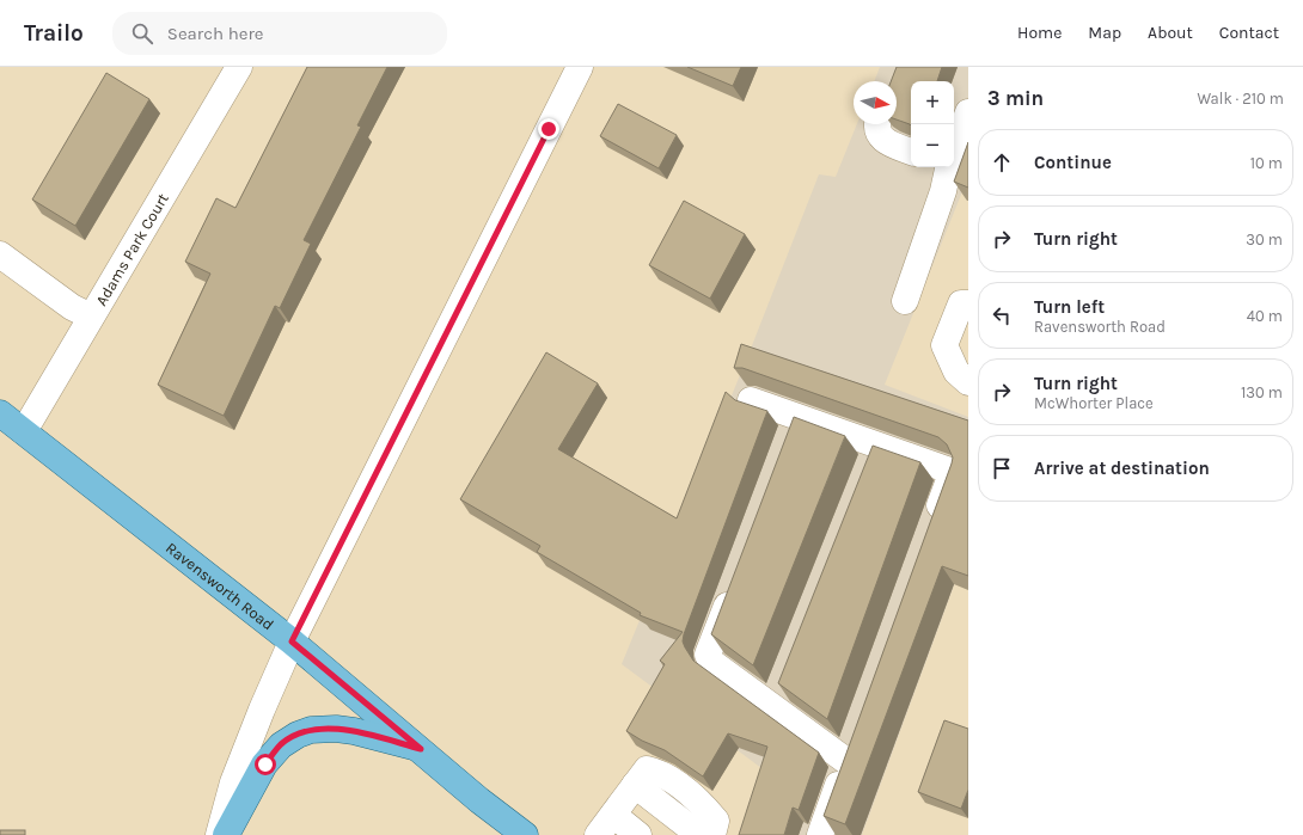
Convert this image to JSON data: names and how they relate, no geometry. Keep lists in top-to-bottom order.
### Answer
{
  "streets": {
    "main road": ["Ravensworth Road"],
    "street": ["Adams Park Court"]
  },
  "crossings": [
    ["Adams Park Court", "Ravensworth Road"]
  ],
  "north": "right",
  "page": {
    "header": "Trailo",
    "search": "Search here",
    "nav": [
      "Home",
      "Map",
      "About",
      "Contact"
    ],
    "heading": ["3 min", "Walk · 210 m"],
    "map_buttons": ["+", "−"],
    "list": [
      ["Continue", "10 m"],
      ["Turn right", "30 m"],
      ["Turn left", "Ravensworth Road", "40 m"],
      ["Turn right", "McWhorter Place", "130 m"],
      "Arrive at destination"
    ]
  }
}
